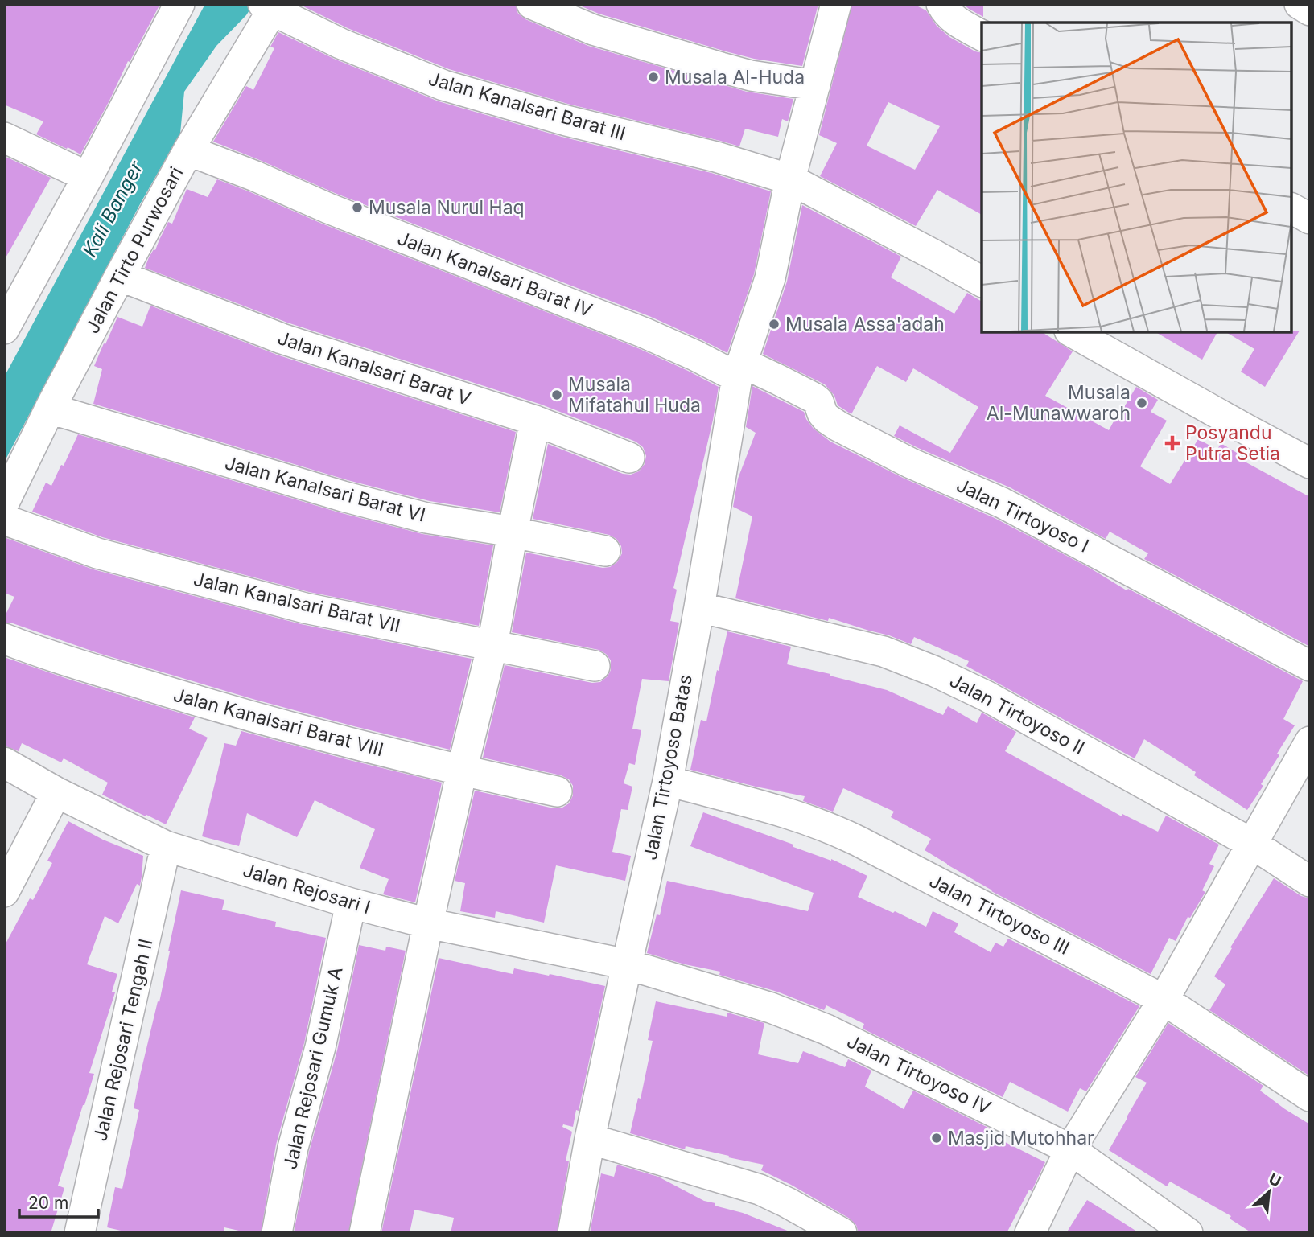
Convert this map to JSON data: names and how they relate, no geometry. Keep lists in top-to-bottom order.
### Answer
{
  "streets": {
    "street": [
      "Jalan Kanalsari Barat III",
      "Jalan Tirto Purwosari",
      "Jalan Kanalsari Barat IV",
      "Jalan Kanalsari Barat V",
      "Jalan Kanalsari Barat VI",
      "Jalan Tirtoyoso I",
      "Jalan Kanalsari Barat VII",
      "Jalan Tirtoyoso II",
      "Jalan Kanalsari Barat VIII",
      "Jalan Tirtoyoso Batas",
      "Jalan Rejosari I",
      "Jalan Tirtoyoso III",
      "Jalan Rejosari Tengah II",
      "Jalan Rejosari Gumuk A",
      "Jalan Tirtoyoso IV"
    ]
  },
  "crossings": [
    ["Jalan Kanalsari Barat III", "Jalan Tirto Purwosari"],
    ["Jalan Kanalsari Barat III", "Jalan Tirtoyoso Batas"],
    ["Jalan Tirto Purwosari", "Jalan Kanalsari Barat IV"],
    ["Jalan Tirto Purwosari", "Jalan Kanalsari Barat V"],
    ["Jalan Tirto Purwosari", "Jalan Kanalsari Barat VI"],
    ["Jalan Kanalsari Barat IV", "Jalan Tirtoyoso I"],
    ["Jalan Kanalsari Barat IV", "Jalan Tirtoyoso Batas"],
    ["Jalan Tirtoyoso I", "Jalan Tirtoyoso Batas"],
    ["Jalan Tirtoyoso II", "Jalan Tirtoyoso Batas"],
    ["Jalan Tirtoyoso Batas", "Jalan Rejosari I"],
    ["Jalan Tirtoyoso Batas", "Jalan Tirtoyoso III"],
    ["Jalan Tirtoyoso Batas", "Jalan Tirtoyoso IV"],
    ["Jalan Rejosari I", "Jalan Rejosari Tengah II"],
    ["Jalan Rejosari I", "Jalan Rejosari Gumuk A"],
    ["Jalan Rejosari I", "Jalan Tirtoyoso IV"]
  ],
  "water": ["Kali Banger"],
  "places": {
    "other": [
      "Musala Al-Huda",
      "Musala Nurul Haq",
      "Musala Assa'adah",
      "Musala Mifatahul Huda",
      "Musala Al-Munawwaroh",
      "Masjid Mutohhar"
    ],
    "health": ["Posyandu Putra Setia"]
  },
  "scale_bar": "20 m",
  "north": "top right"
}
